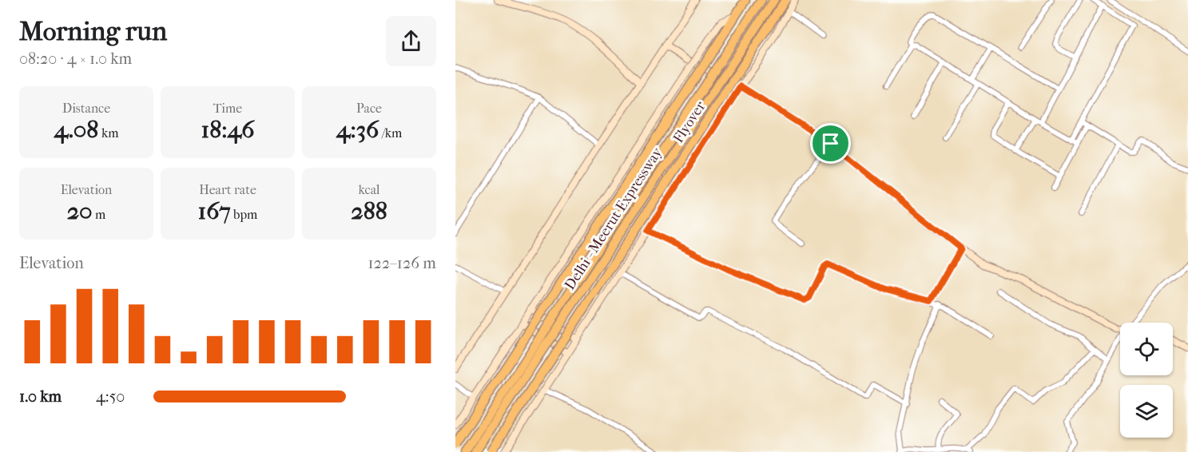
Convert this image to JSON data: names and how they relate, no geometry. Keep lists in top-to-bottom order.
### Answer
{
  "streets": {
    "highway": ["Flyover", "Delhi - Meerut Expressway"]
  },
  "page": {
    "heading": ["Morning run", "08:20 · 4 × 1.0 km"],
    "stats": [
      ["Distance", "4.08 km"],
      ["Time", "18:46"],
      ["Pace", "4:36 /km"],
      ["Elevation", "20 m"],
      ["Heart rate", "167 bpm"],
      ["kcal", "288"]
    ],
    "chart": ["Elevation", "122–126 m"],
    "list": [
      {
        "name": "1.0 km",
        "note": "4:50"
      }
    ]
  }
}
